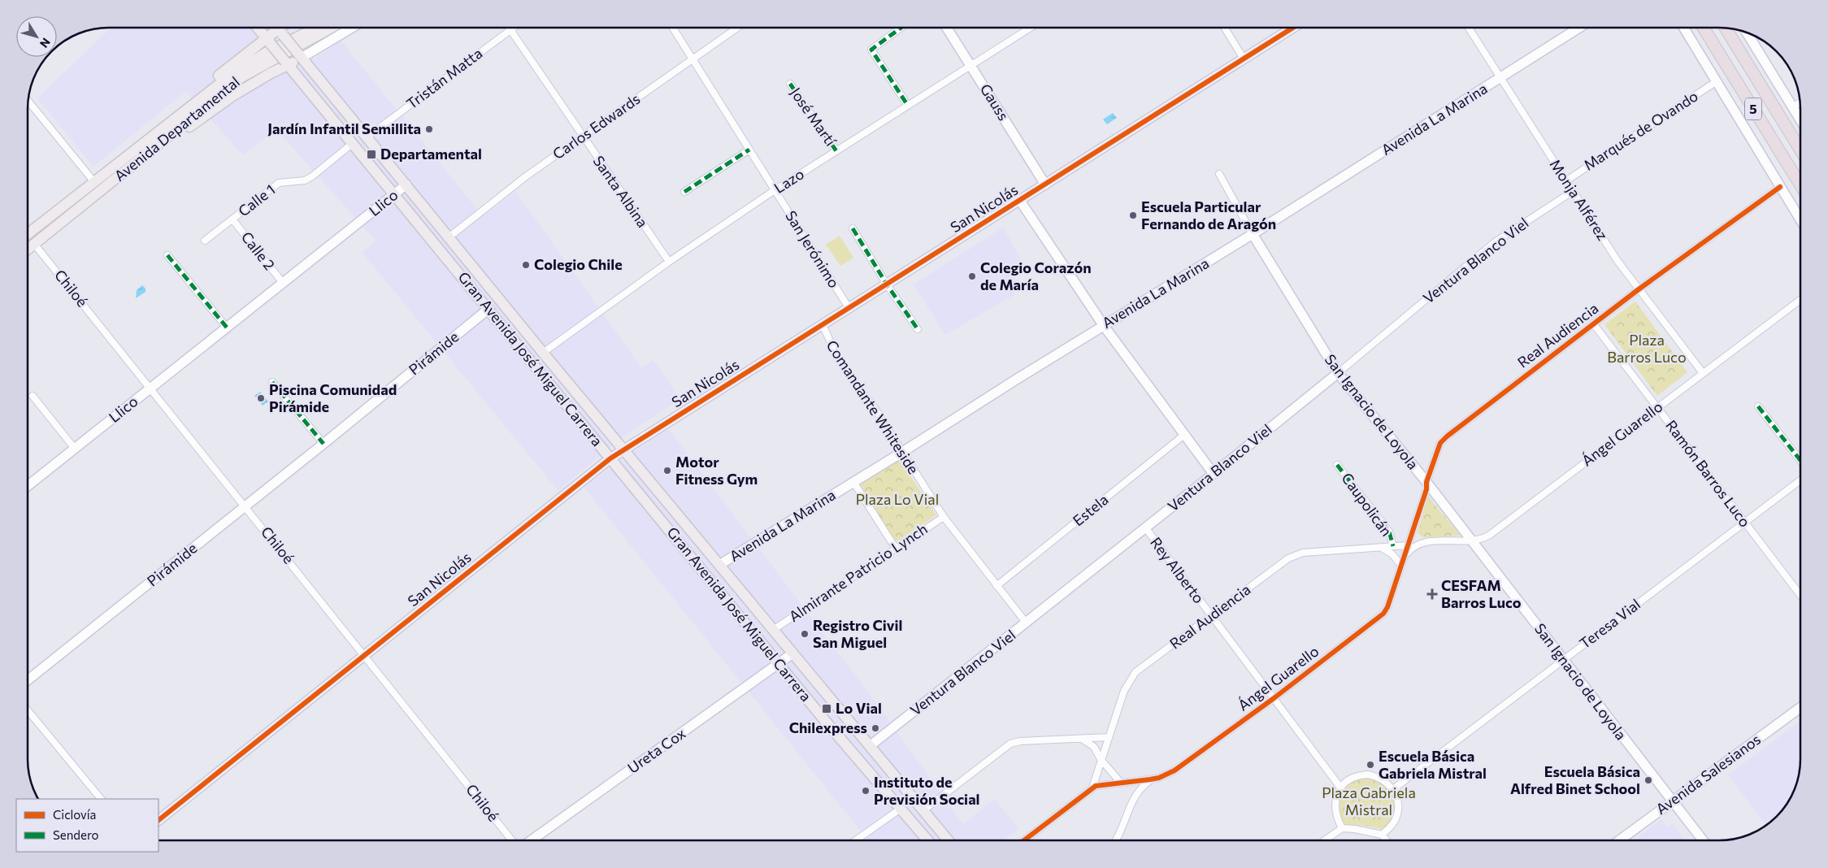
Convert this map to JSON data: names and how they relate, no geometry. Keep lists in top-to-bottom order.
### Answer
{
  "streets": {
    "highway": ["5"],
    "main road": ["Avenida Departamental", "Gran Avenida José Miguel Carrera"],
    "street": [
      "Tristán Matta",
      "Gauss",
      "José Martí",
      "Avenida La Marina",
      "Carlos Edwards",
      "Marqués de Ovando",
      "Lazo",
      "Santa Albina",
      "Monja Alférez",
      "Calle 1",
      "Llico",
      "San Nicolás",
      "San Jerónimo",
      "Calle 2",
      "Ventura Blanco Viel",
      "Chiloé",
      "Real Audiencia",
      "Pirámide",
      "Comandante Whiteside",
      "San Ignacio de Loyola",
      "Ángel Guarello",
      "Ramón Barros Luco",
      "Caupolicán",
      "Estela",
      "Rey Alberto",
      "Almirante Patricio Lynch",
      "Teresa Vial",
      "Ureta Cox",
      "Avenida Salesianos"
    ]
  },
  "crossings": [
    ["Tristán Matta", "Santa Albina"],
    ["Tristán Matta", "Gran Avenida José Miguel Carrera"],
    ["Gauss", "Lazo"],
    ["Gauss", "San Nicolás"],
    ["José Martí", "Lazo"],
    ["Avenida La Marina", "Monja Alférez"],
    ["Avenida La Marina", "Gran Avenida José Miguel Carrera"],
    ["Avenida La Marina", "Comandante Whiteside"],
    ["Avenida La Marina", "San Ignacio de Loyola"],
    ["Carlos Edwards", "Santa Albina"],
    ["Carlos Edwards", "San Jerónimo"],
    ["Carlos Edwards", "Gran Avenida José Miguel Carrera"],
    ["Avenida Departamental", "Chiloé"],
    ["Marqués de Ovando", "Monja Alférez"],
    ["Lazo", "Santa Albina"],
    ["Lazo", "San Jerónimo"],
    ["Lazo", "Gran Avenida José Miguel Carrera"],
    ["Monja Alférez", "Ventura Blanco Viel"],
    ["Monja Alférez", "Real Audiencia"],
    ["Monja Alférez", "Ángel Guarello"],
    ["Calle 1", "Calle 2"],
    ["Calle 1", "Gran Avenida José Miguel Carrera"],
    ["Llico", "Calle 2"],
    ["Llico", "Chiloé"],
    ["Llico", "Gran Avenida José Miguel Carrera"],
    ["San Nicolás", "San Jerónimo"],
    ["San Nicolás", "Chiloé"],
    ["San Nicolás", "Gran Avenida José Miguel Carrera"],
    ["San Nicolás", "Comandante Whiteside"],
    ["Ventura Blanco Viel", "Gran Avenida José Miguel Carrera"],
    ["Ventura Blanco Viel", "Comandante Whiteside"],
    ["Ventura Blanco Viel", "San Ignacio de Loyola"],
    ["Ventura Blanco Viel", "Rey Alberto"],
    ["Chiloé", "Pirámide"],
    ["Real Audiencia", "San Ignacio de Loyola"],
    ["Real Audiencia", "Ángel Guarello"],
    ["Real Audiencia", "Ramón Barros Luco"],
    ["Real Audiencia", "Caupolicán"],
    ["Real Audiencia", "Rey Alberto"],
    ["Pirámide", "Gran Avenida José Miguel Carrera"],
    ["Gran Avenida José Miguel Carrera", "Almirante Patricio Lynch"],
    ["Gran Avenida José Miguel Carrera", "Ureta Cox"],
    ["Comandante Whiteside", "Estela"],
    ["Comandante Whiteside", "Almirante Patricio Lynch"],
    ["San Ignacio de Loyola", "Ángel Guarello"],
    ["San Ignacio de Loyola", "Teresa Vial"],
    ["San Ignacio de Loyola", "Avenida Salesianos"],
    ["Ángel Guarello", "Ramón Barros Luco"],
    ["Ángel Guarello", "Rey Alberto"],
    ["Ramón Barros Luco", "Teresa Vial"],
    ["Rey Alberto", "Teresa Vial"]
  ],
  "parks": ["Plaza Barros Luco", "Plaza Lo Vial", "Plaza Gabriela Mistral"],
  "places": {
    "other": [
      "Jardín Infantil Semillita",
      "Escuela Particular Fernando de Aragón",
      "Colegio Chile",
      "Colegio Corazón de María",
      "Piscina Comunidad Pirámide",
      "Motor Fitness Gym",
      "Registro Civil San Miguel",
      "Chilexpress",
      "Escuela Básica Gabriela Mistral",
      "Escuela Básica Alfred Binet School",
      "Instituto de Previsión Social"
    ],
    "transit": ["Departamental", "Lo Vial"],
    "health": ["CESFAM Barros Luco"]
  },
  "legend": ["Ciclovía", "Sendero"],
  "north": "bottom right"
}
